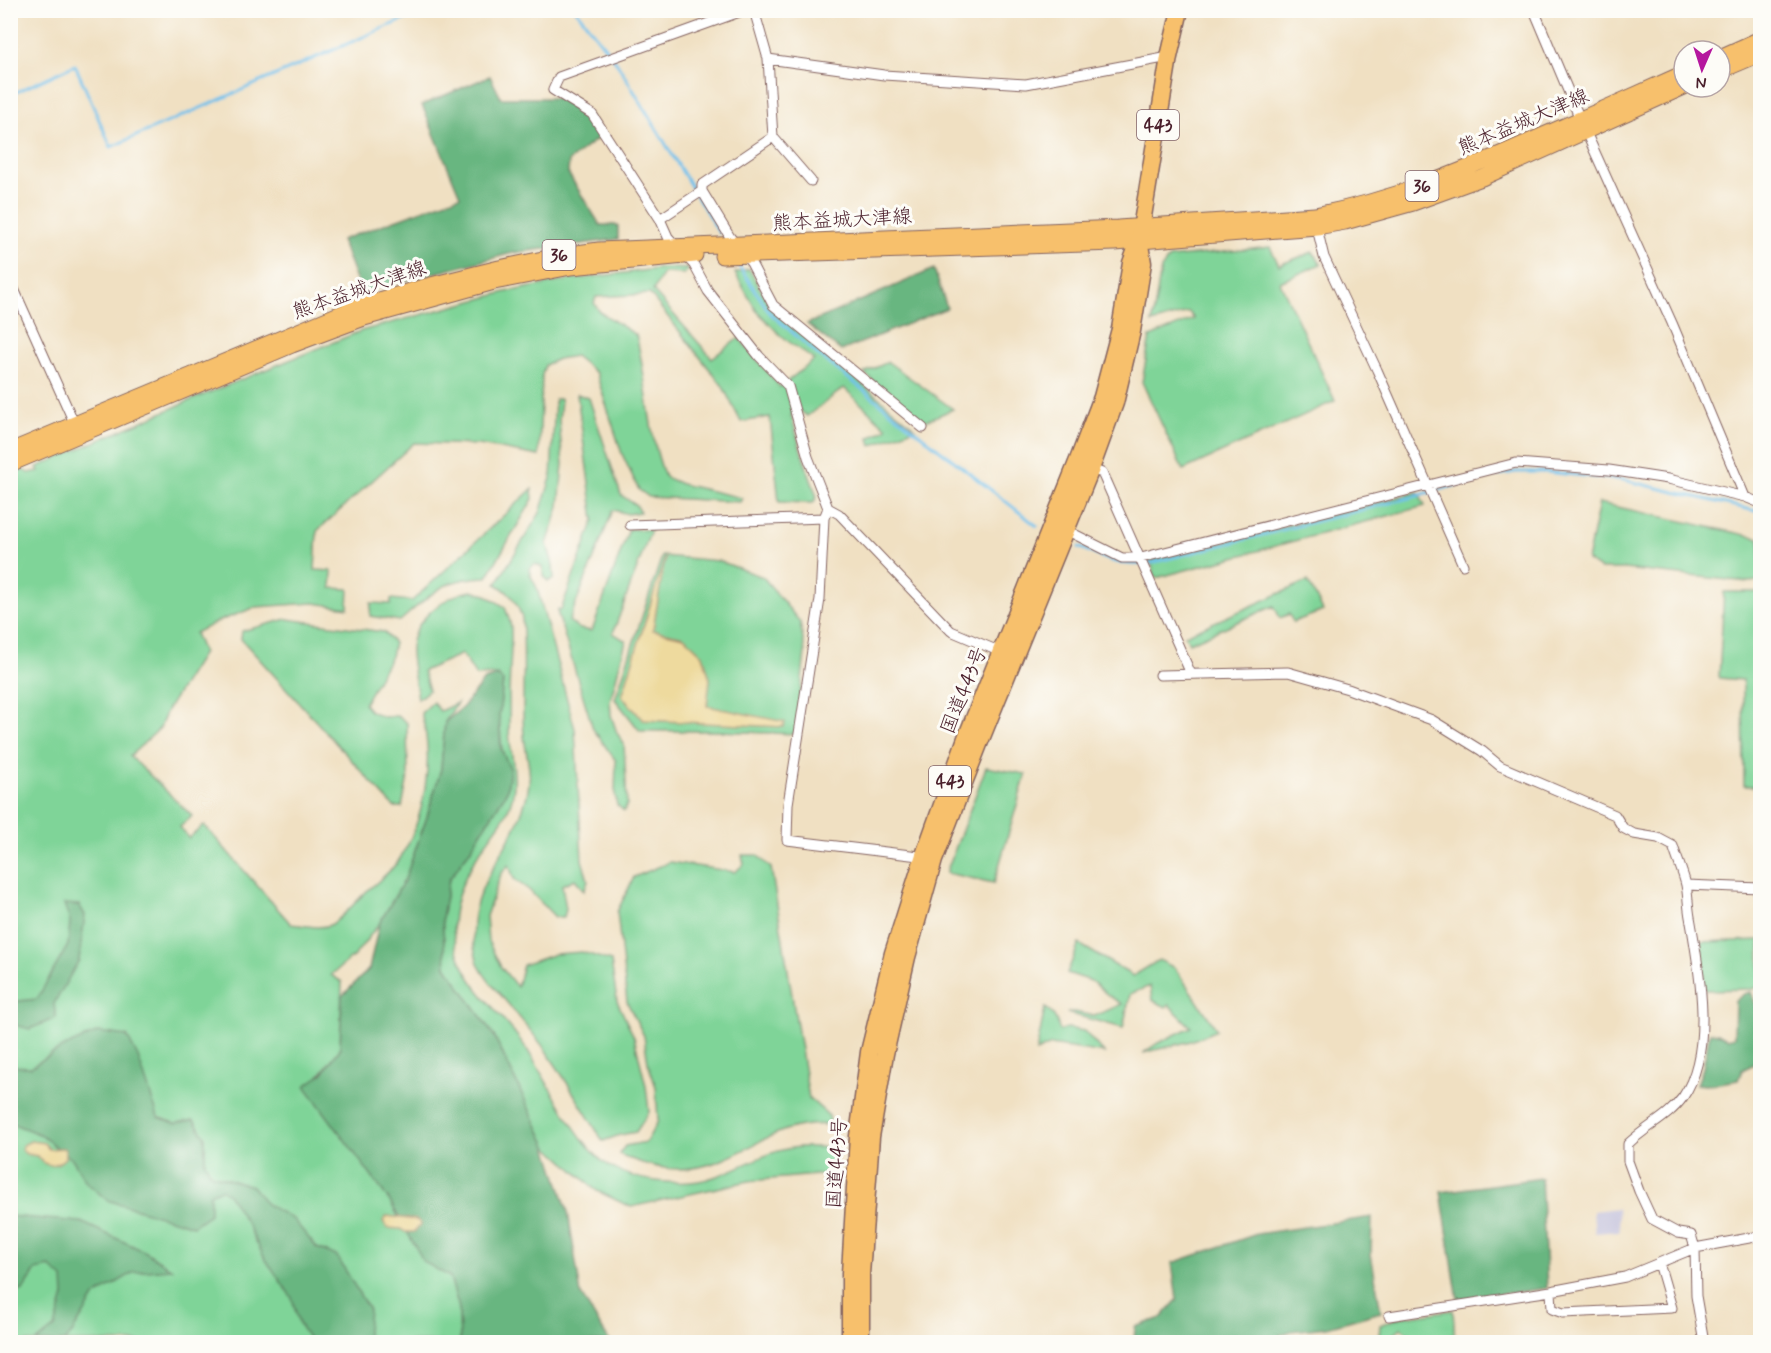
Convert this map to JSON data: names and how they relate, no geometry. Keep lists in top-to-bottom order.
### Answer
{
  "streets": {
    "highway": ["443", "国道443号"],
    "main road": ["熊本益城大津線", "36"]
  },
  "crossings": [
    ["熊本益城大津線", "国道443号"]
  ],
  "north": "bottom"
}
